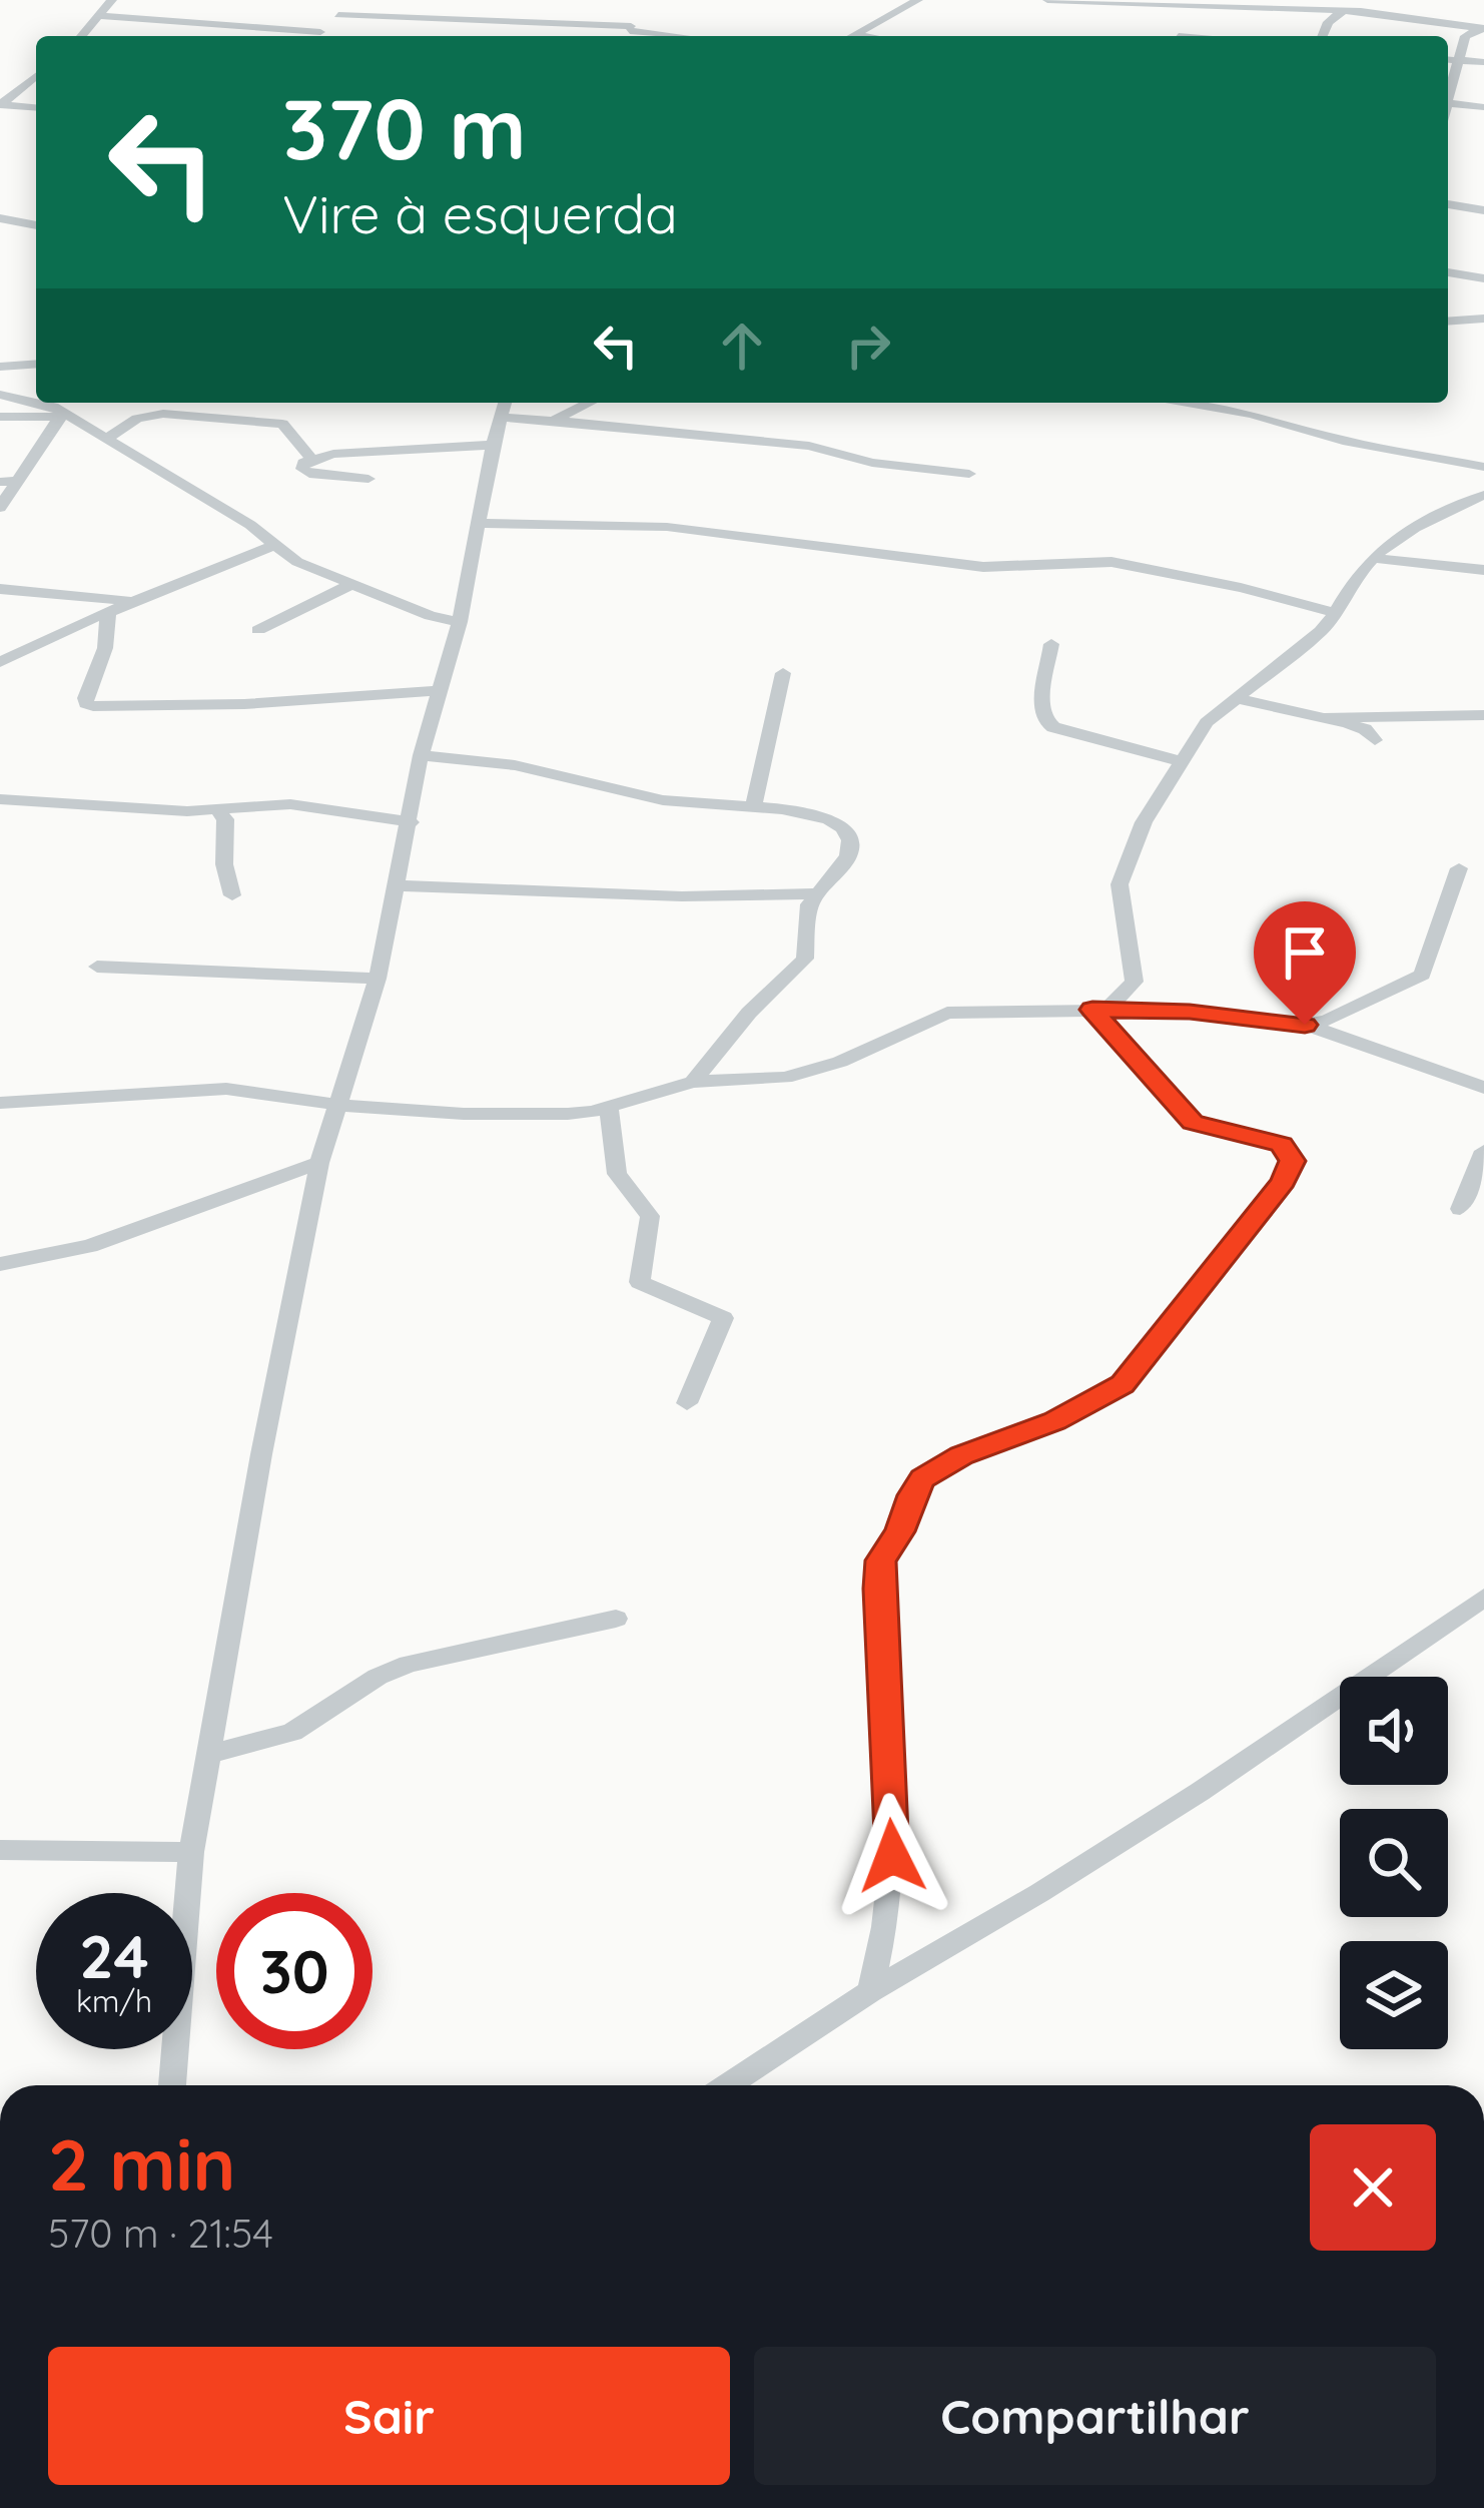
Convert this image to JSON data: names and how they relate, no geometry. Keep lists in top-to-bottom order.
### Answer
{
  "page": {
    "turn": ["370 m", "Vire à esquerda"],
    "speed": "24 km/h",
    "limit": "30",
    "heading": ["2 min", "570 m · 21:54"],
    "buttons": ["Sair", "Compartilhar"]
  }
}
